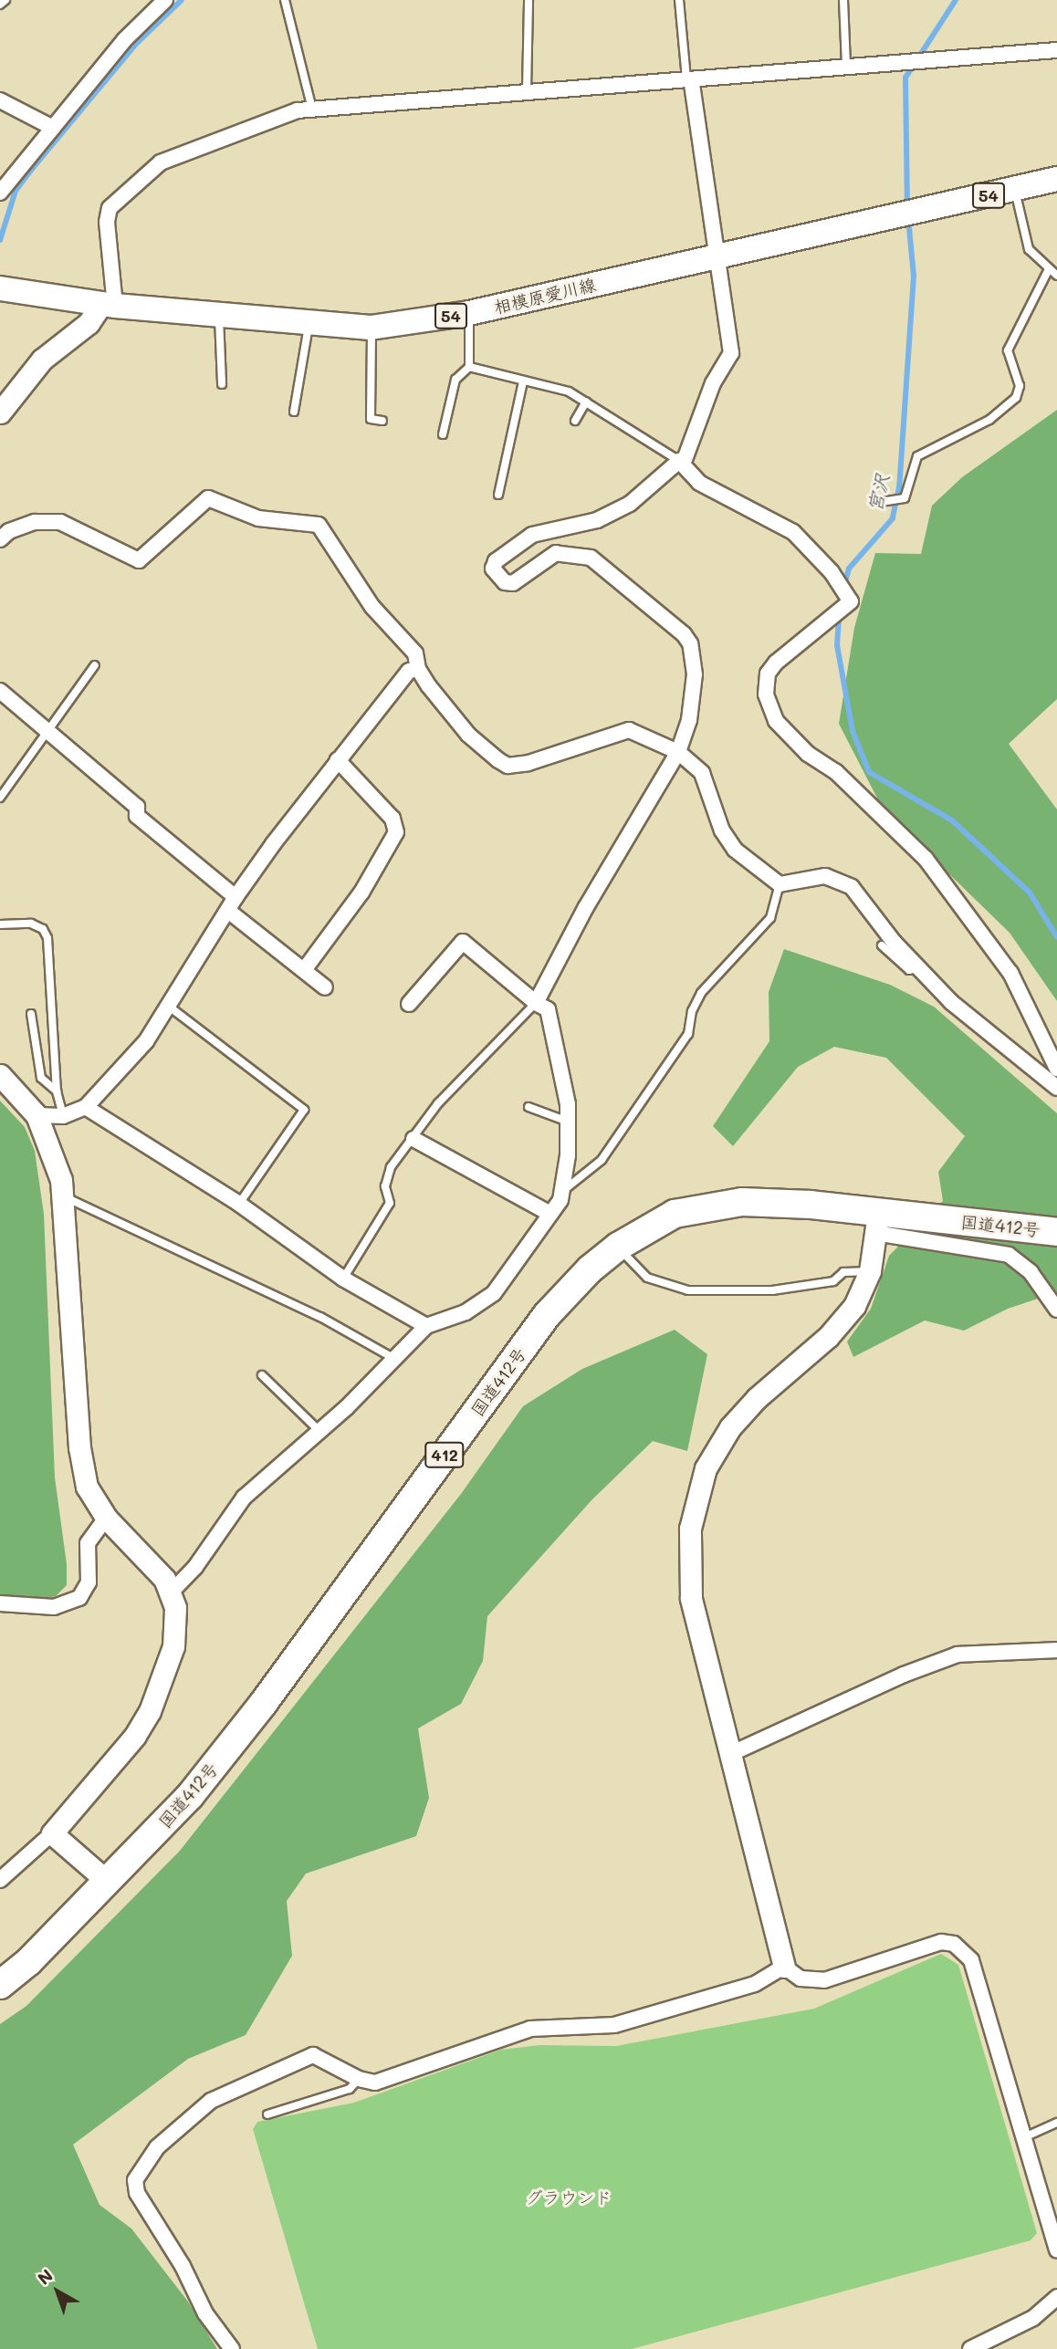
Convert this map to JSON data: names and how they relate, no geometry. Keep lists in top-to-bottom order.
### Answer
{
  "streets": {
    "highway": ["国道412号", "412"],
    "main road": ["54", "相模原愛川線"]
  },
  "crossings": [
    ["54", "相模原愛川線"]
  ],
  "water": ["宮沢"],
  "parks": ["グラウンド"],
  "north": "top left"
}
